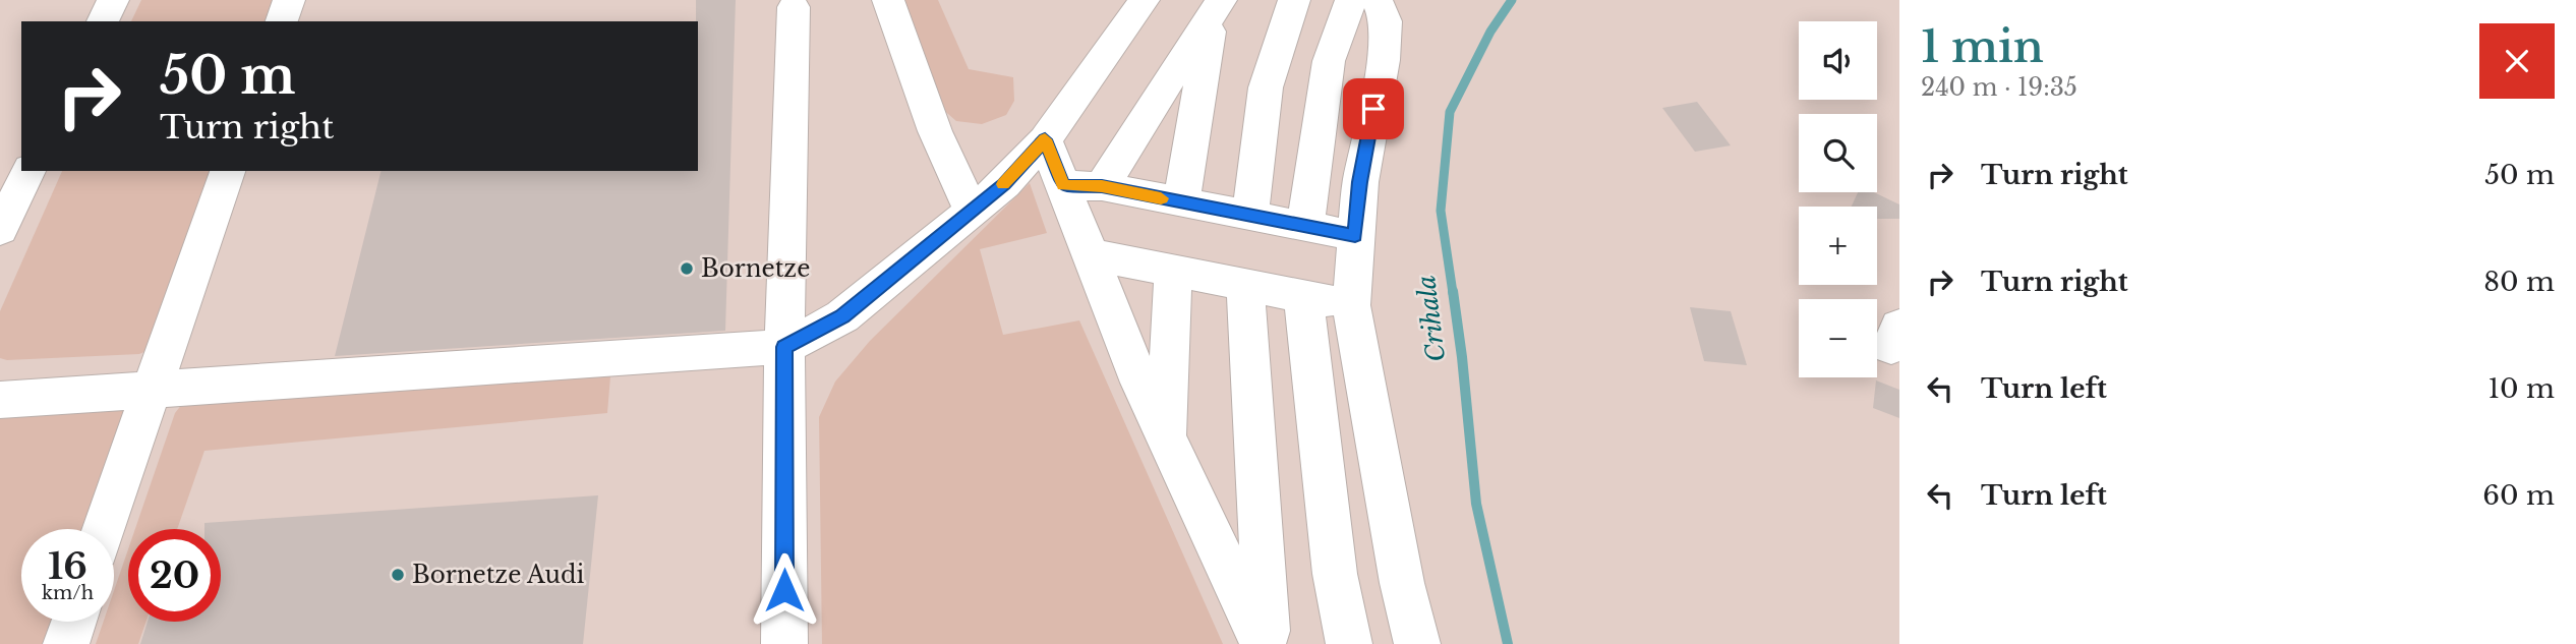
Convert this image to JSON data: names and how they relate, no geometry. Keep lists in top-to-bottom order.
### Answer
{
  "water": ["Crihala"],
  "places": ["Bornetze", "Bornetze Audi"],
  "page": {
    "heading": ["1 min", "240 m · 19:35"],
    "map_buttons": ["+", "−"],
    "turn": ["50 m", "Turn right"],
    "list": [
      {
        "name": "Turn right",
        "value": "50 m"
      },
      {
        "name": "Turn right",
        "value": "80 m"
      },
      {
        "name": "Turn left",
        "value": "10 m"
      },
      {
        "name": "Turn left",
        "value": "60 m"
      }
    ],
    "speed": "16 km/h",
    "limit": "20"
  }
}
